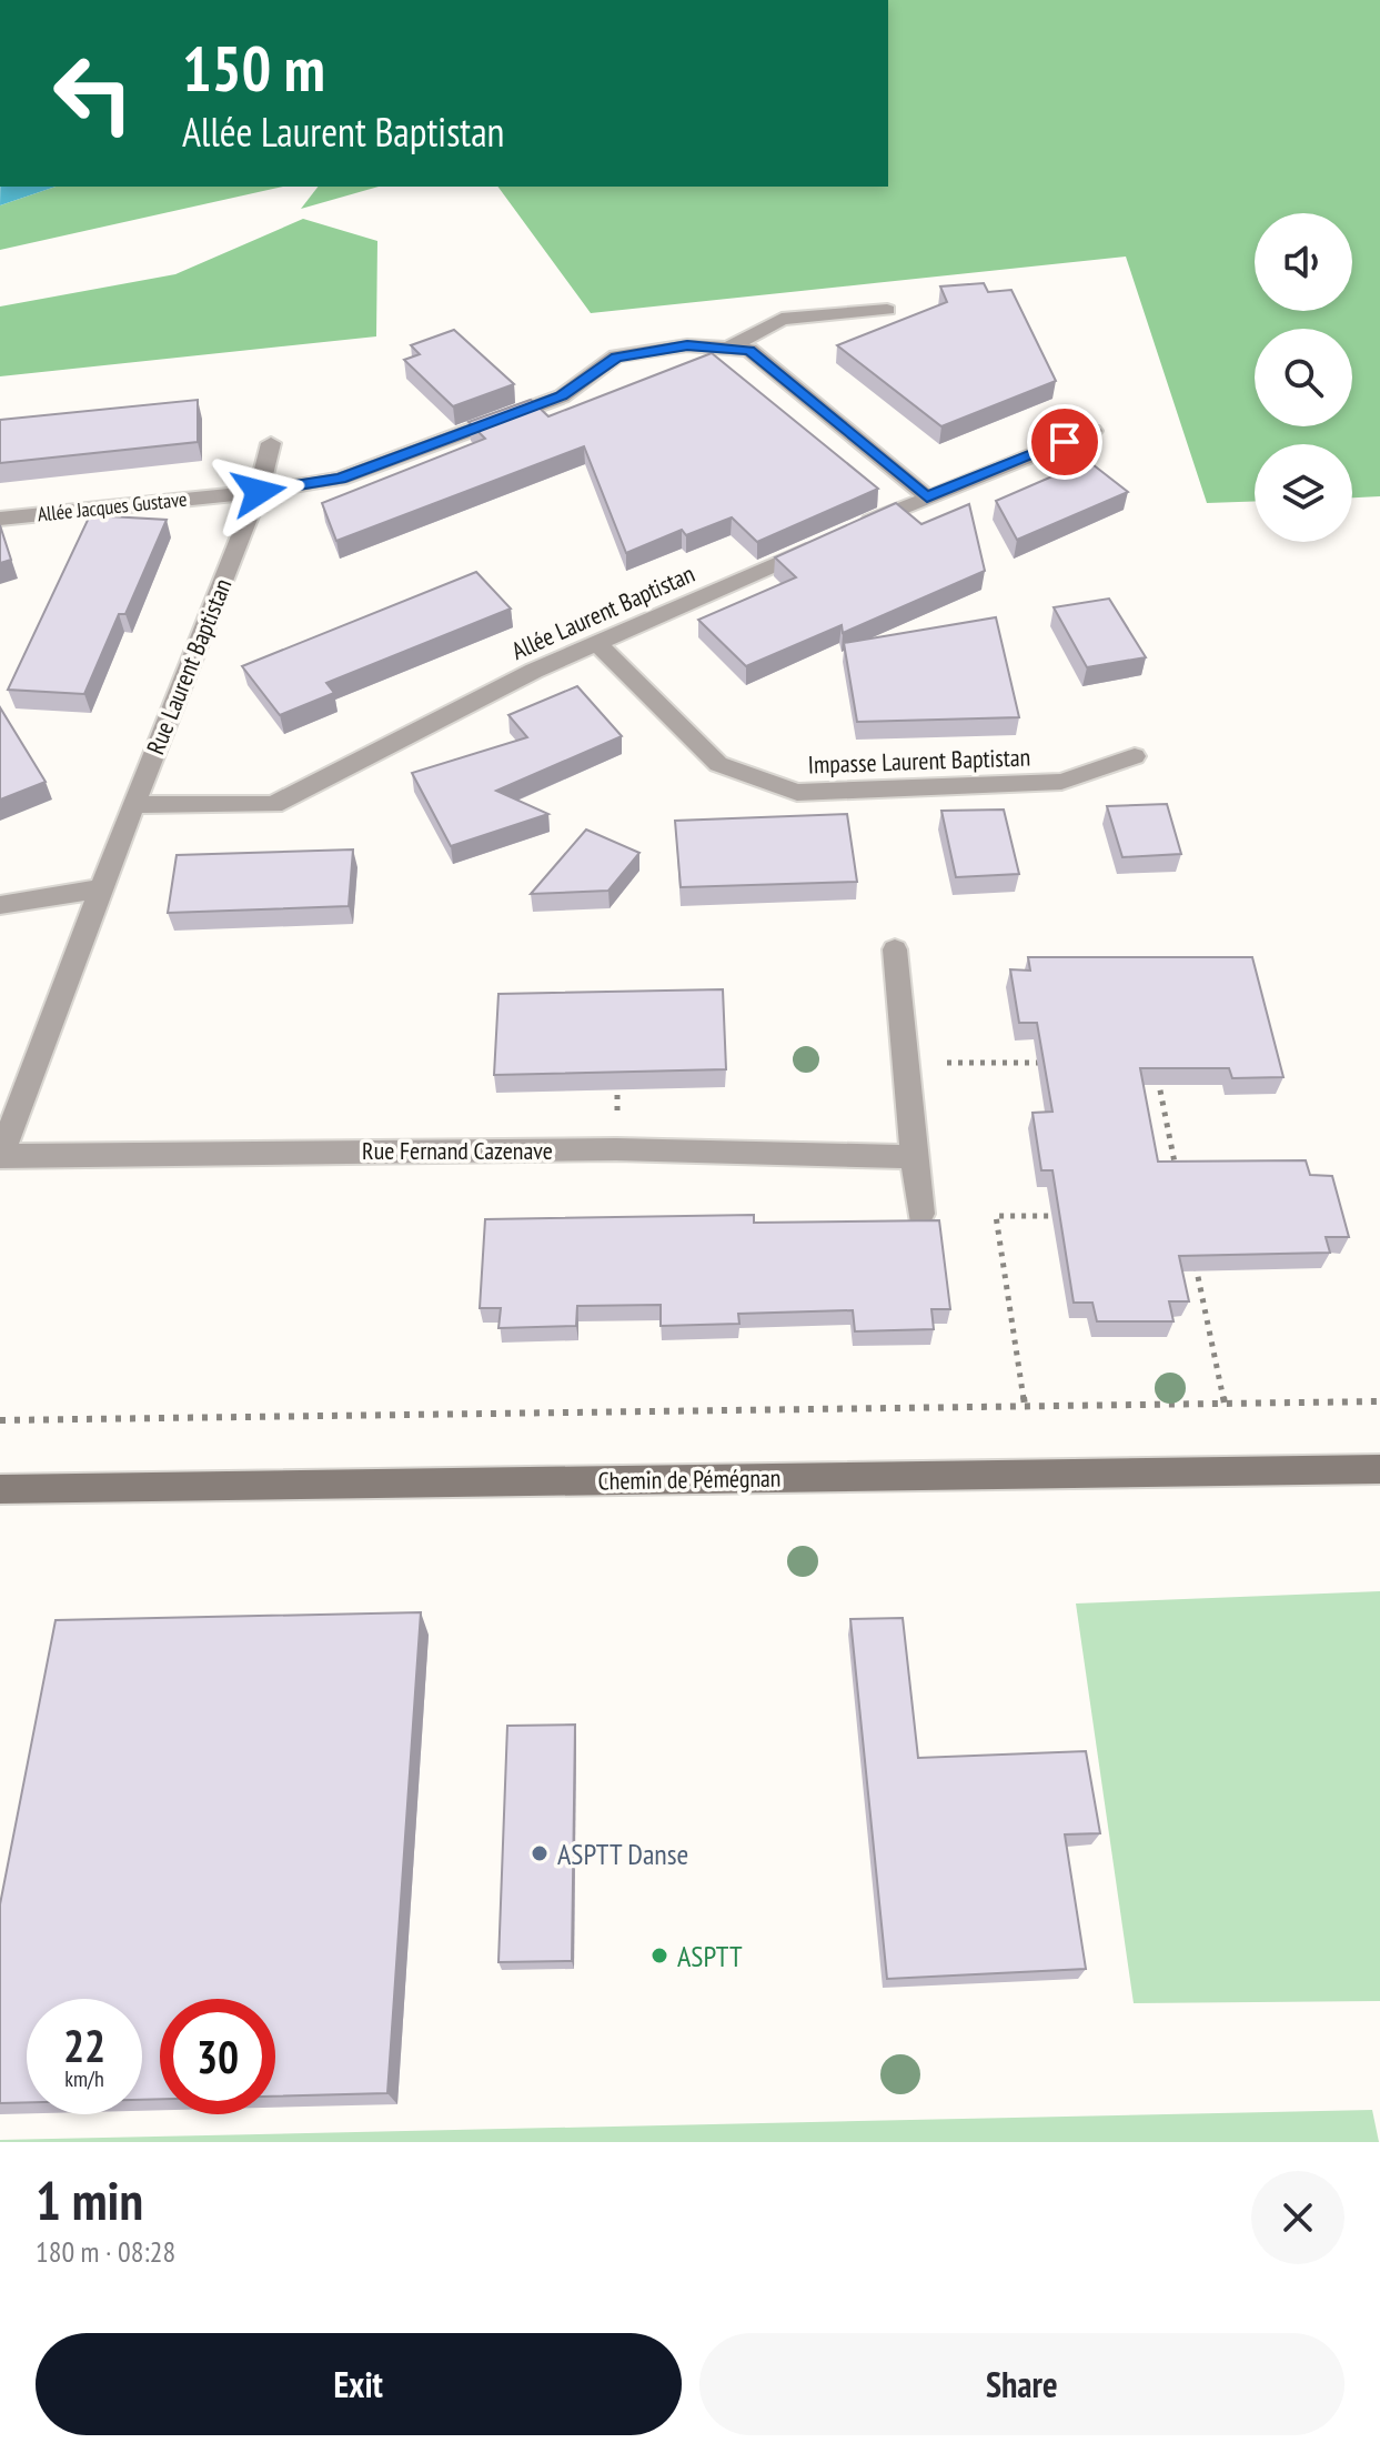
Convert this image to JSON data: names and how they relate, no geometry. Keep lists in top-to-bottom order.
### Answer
{
  "streets": {
    "street": [
      "Allée Jacques Gustave",
      "Allée Laurent Baptistan",
      "Rue Laurent Baptistan",
      "Impasse Laurent Baptistan",
      "Rue Fernand Cazenave",
      "Chemin de Pémégnan"
    ]
  },
  "crossings": [
    ["Allée Jacques Gustave", "Allée Laurent Baptistan"],
    ["Allée Jacques Gustave", "Rue Laurent Baptistan"],
    ["Allée Laurent Baptistan", "Rue Laurent Baptistan"],
    ["Allée Laurent Baptistan", "Impasse Laurent Baptistan"],
    ["Rue Laurent Baptistan", "Rue Fernand Cazenave"]
  ],
  "places": ["ASPTT Danse", "ASPTT"],
  "page": {
    "turn": ["150 m", "Allée Laurent Baptistan"],
    "speed": "22 km/h",
    "limit": "30",
    "heading": ["1 min", "180 m · 08:28"],
    "buttons": ["Exit", "Share"]
  }
}
